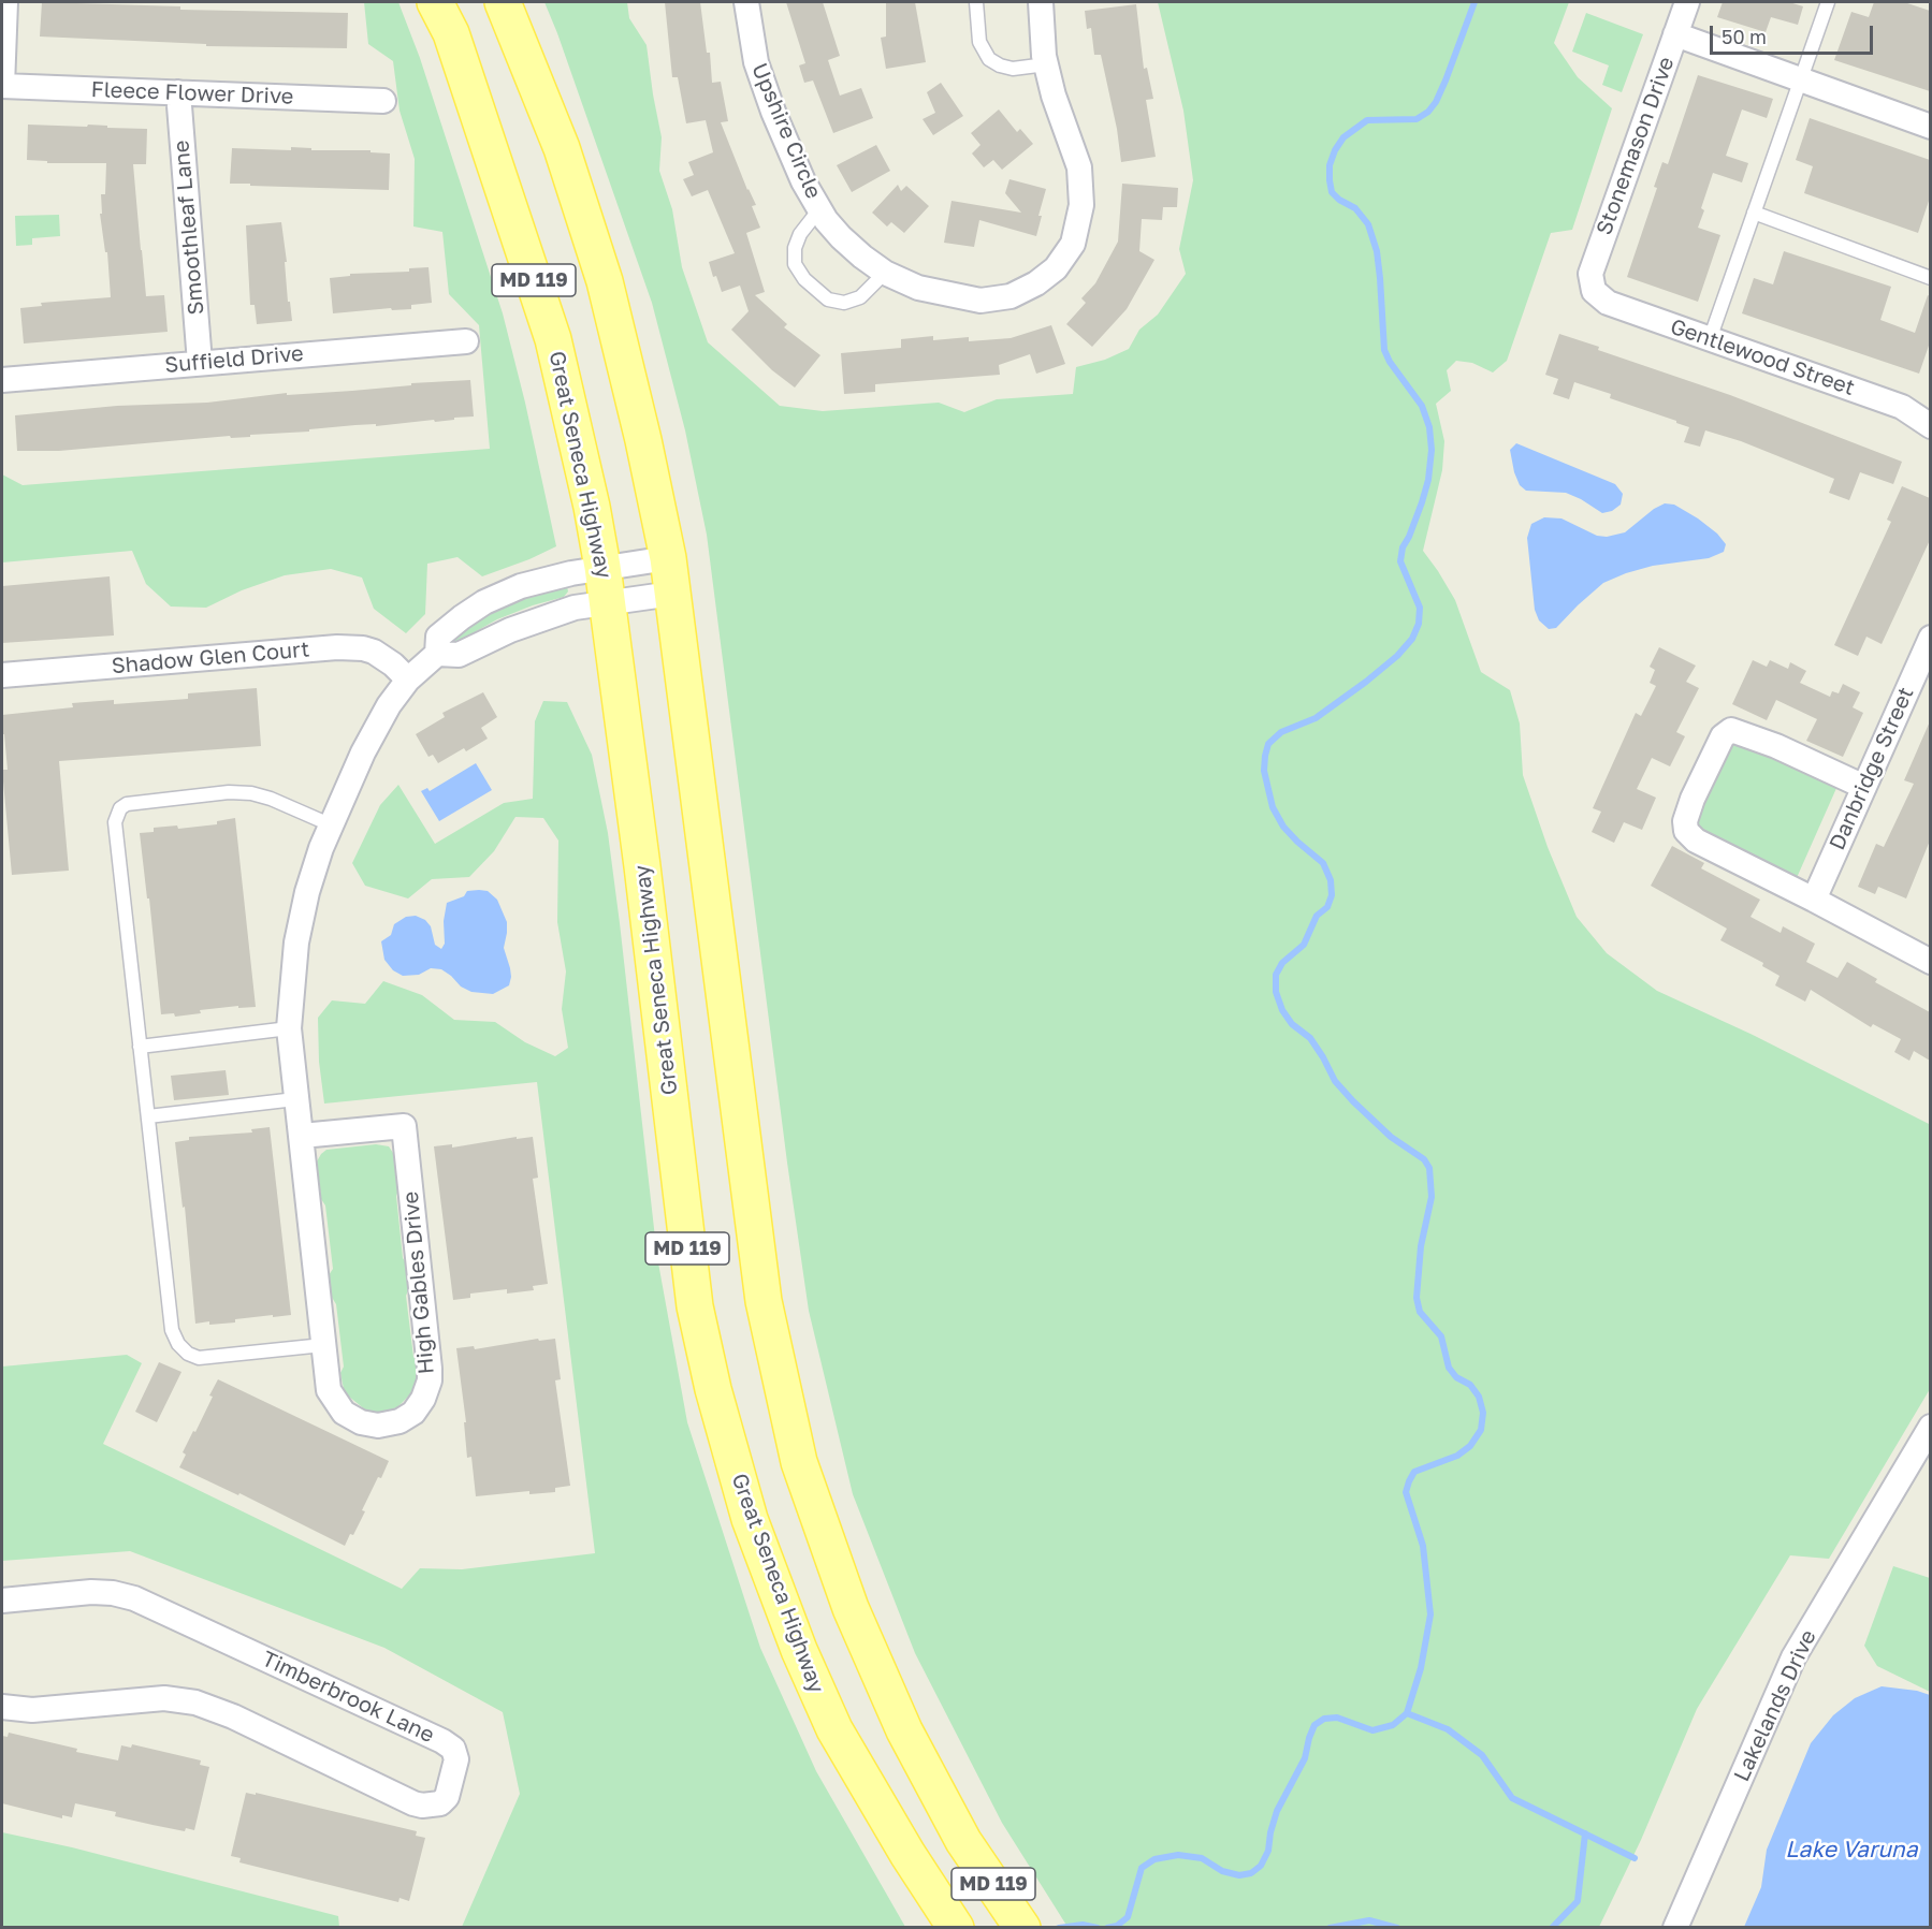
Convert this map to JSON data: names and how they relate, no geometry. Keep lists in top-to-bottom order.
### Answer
{
  "streets": {
    "main road": ["MD 119", "Great Seneca Highway"],
    "street": [
      "Fleece Flower Drive",
      "Upshire Circle",
      "Stonemason Drive",
      "Smoothleaf Lane",
      "Gentlewood Street",
      "Suffield Drive",
      "Shadow Glen Court",
      "Danbridge Street",
      "High Gables Drive",
      "Timberbrook Lane",
      "Lakelands Drive"
    ]
  },
  "crossings": [
    ["Fleece Flower Drive", "Smoothleaf Lane"],
    ["Stonemason Drive", "Gentlewood Street"],
    ["Smoothleaf Lane", "Suffield Drive"],
    ["MD 119", "High Gables Drive"],
    ["Great Seneca Highway", "High Gables Drive"],
    ["Shadow Glen Court", "High Gables Drive"]
  ],
  "water": ["Lake Varuna"],
  "scale_bar": "50 m"
}
